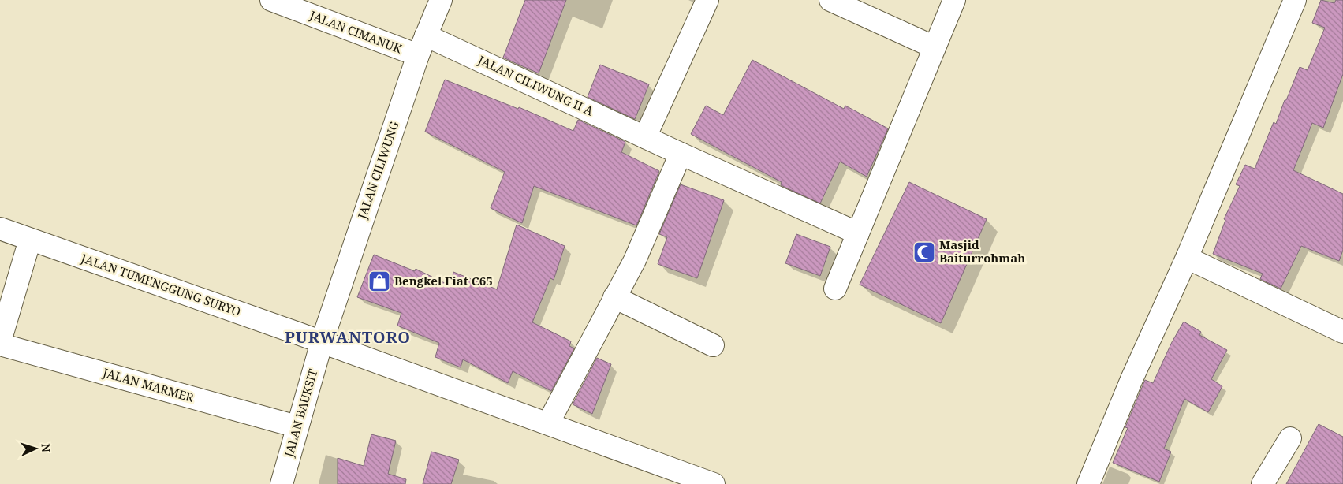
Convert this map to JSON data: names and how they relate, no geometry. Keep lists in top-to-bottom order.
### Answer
{
  "streets": {
    "main road": [
      "JALAN CIMANUK",
      "JALAN CILIWUNG II A",
      "JALAN CILIWUNG",
      "JALAN TUMENGGUNG SURYO",
      "JALAN MARMER",
      "JALAN BAUKSIT"
    ]
  },
  "crossings": [
    ["JALAN CIMANUK", "JALAN CILIWUNG"],
    ["JALAN CILIWUNG II A", "JALAN CILIWUNG"],
    ["JALAN CILIWUNG", "JALAN TUMENGGUNG SURYO"],
    ["JALAN CILIWUNG", "JALAN BAUKSIT"],
    ["JALAN TUMENGGUNG SURYO", "JALAN BAUKSIT"],
    ["JALAN MARMER", "JALAN BAUKSIT"]
  ],
  "districts": ["PURWANTORO"],
  "places": {
    "mosque": ["Masjid Baiturrohmah"],
    "shop": ["Bengkel Fiat C65"]
  },
  "north": "right"
}
